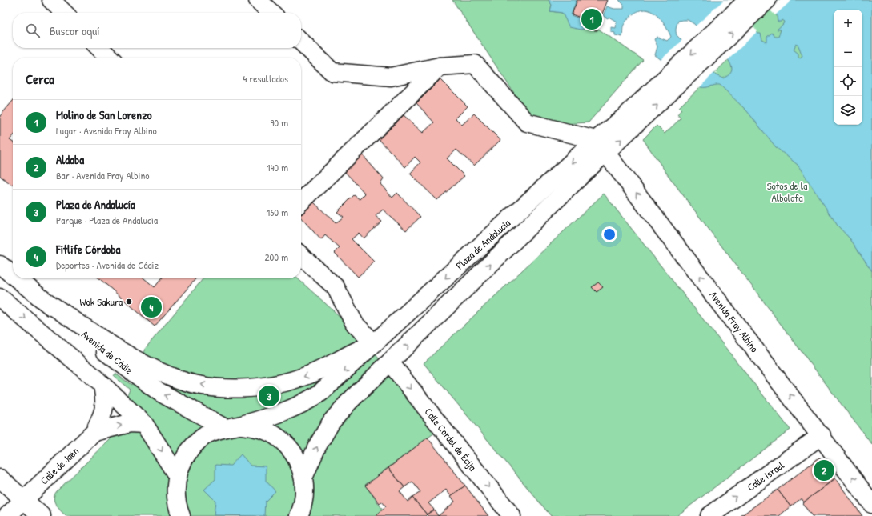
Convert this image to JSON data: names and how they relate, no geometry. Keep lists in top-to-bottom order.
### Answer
{
  "streets": {
    "main road": [
      "Plaza de Andalucía",
      "Avenida Fray Albino",
      "Avenida de Cádiz",
      "Calle Cordel de Écija",
      "Calle de Jaén",
      "Calle Israel"
    ]
  },
  "crossings": [
    ["Plaza de Andalucía", "Avenida Fray Albino"],
    ["Plaza de Andalucía", "Avenida de Cádiz"],
    ["Plaza de Andalucía", "Calle Cordel de Écija"],
    ["Avenida Fray Albino", "Calle Israel"]
  ],
  "one_way": ["Avenida Fray Albino", "Calle Cordel de Écija", "Calle Israel"],
  "parks": ["Sotos de la Albolafia"],
  "places": ["Wok Sakura"],
  "page": {
    "pins": [
      "1",
      "4",
      "3",
      "2"
    ],
    "map_buttons": ["+", "−"],
    "search": "Buscar aquí",
    "heading": ["Cerca", "4 resultados"],
    "list": [
      {
        "mark": "1",
        "name": "Molino de San Lorenzo",
        "note": "Lugar · Avenida Fray Albino",
        "value": "90 m"
      },
      {
        "mark": "2",
        "name": "Aldaba",
        "note": "Bar · Avenida Fray Albino",
        "value": "140 m"
      },
      {
        "mark": "3",
        "name": "Plaza de Andalucía",
        "note": "Parque · Plaza de Andalucía",
        "value": "160 m"
      },
      {
        "mark": "4",
        "name": "Fitlife Córdoba",
        "note": "Deportes · Avenida de Cádiz",
        "value": "200 m"
      }
    ]
  }
}
